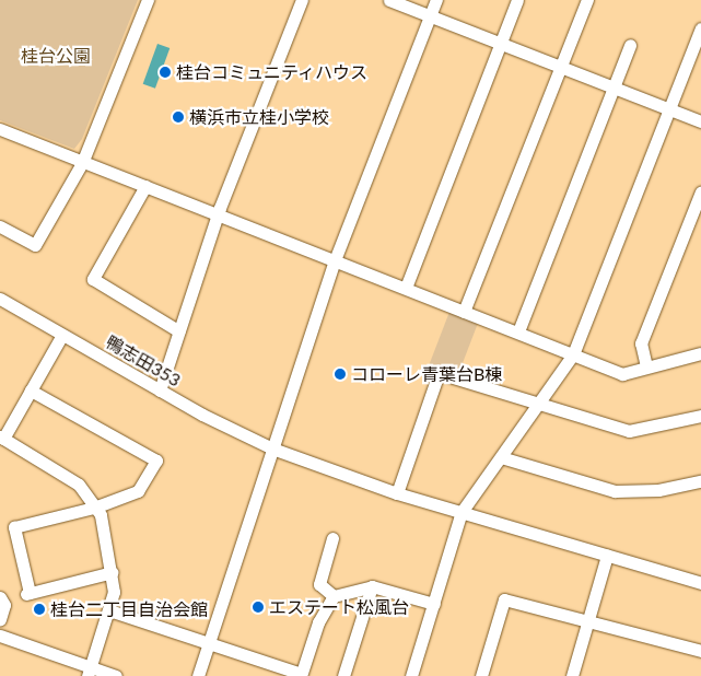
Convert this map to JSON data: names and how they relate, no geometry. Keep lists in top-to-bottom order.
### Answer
{
  "streets": {
    "street": ["鴨志田353"]
  },
  "parks": ["桂台公園"],
  "places": [
    "桂台コミュニティハウス",
    "横浜市立桂小学校",
    "コローレ青葉台B棟",
    "エステート松風台",
    "桂台二丁目自治会館"
  ]
}
